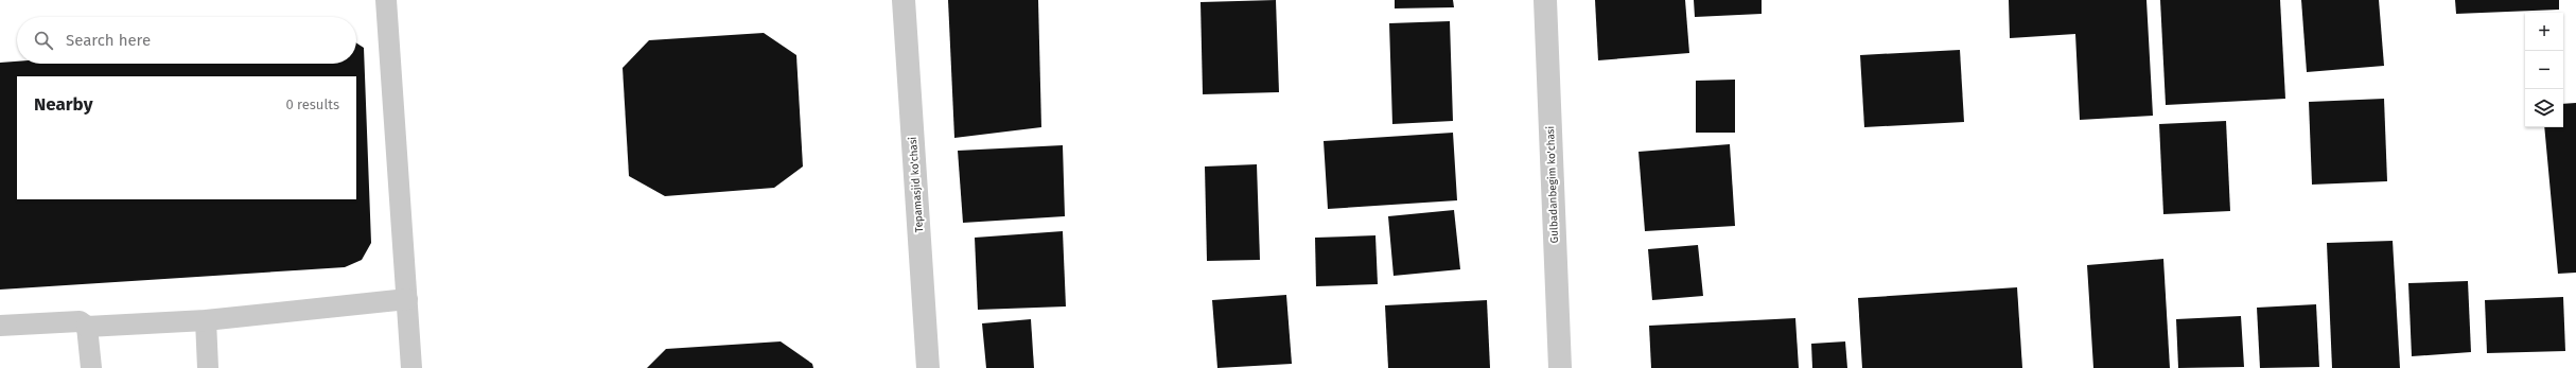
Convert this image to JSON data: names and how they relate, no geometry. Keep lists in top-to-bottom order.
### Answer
{
  "streets": {
    "street": ["Tepamasjid ko'chasi", "Gulbadanbegim ko'chasi"]
  },
  "page": {
    "map_buttons": ["+", "−"],
    "search": "Search here",
    "heading": ["Nearby", "0 results"]
  }
}
